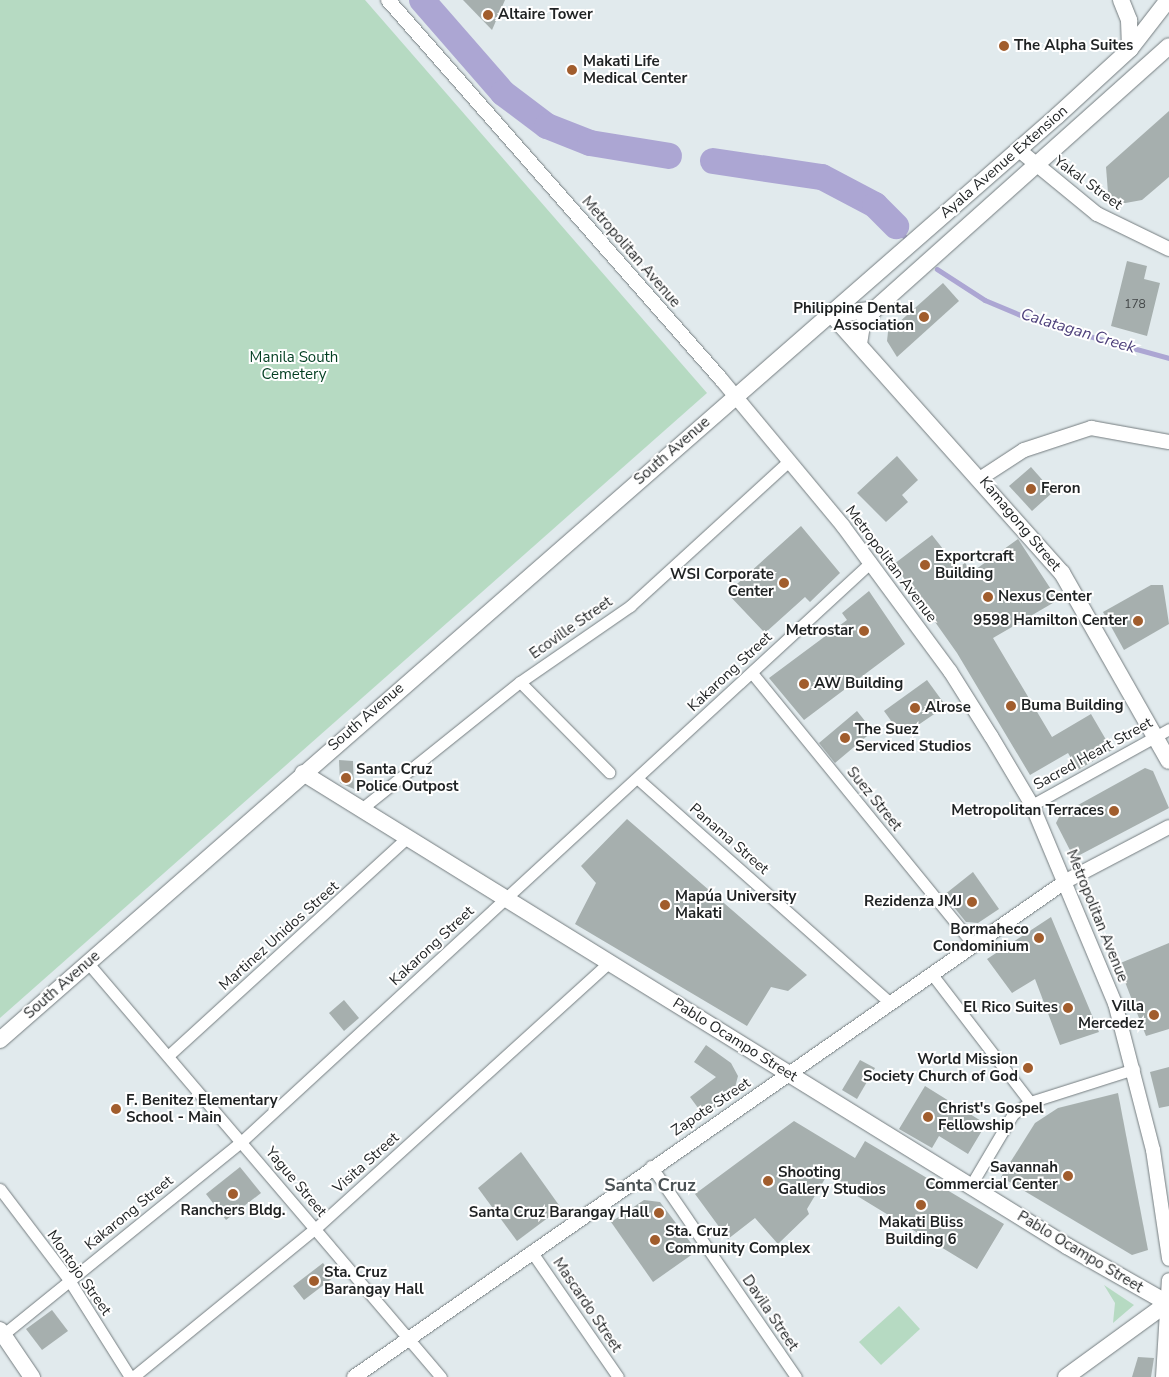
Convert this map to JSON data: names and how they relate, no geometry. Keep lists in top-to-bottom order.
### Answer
{
  "streets": {
    "main road": [
      "Ayala Avenue Extension",
      "South Avenue",
      "Kamagong Street",
      "Pablo Ocampo Street"
    ],
    "street": [
      "Yakal Street",
      "Metropolitan Avenue",
      "Ecoville Street",
      "Kakarong Street",
      "Sacred Heart Street",
      "Suez Street",
      "Panama Street",
      "Martinez Unidos Street",
      "Zapote Street",
      "Visita Street",
      "Yague Street",
      "Montojo Street",
      "Mascardo Street",
      "Davila Street"
    ]
  },
  "crossings": [
    ["Ayala Avenue Extension", "Yakal Street"],
    ["Ayala Avenue Extension", "Metropolitan Avenue"],
    ["Ayala Avenue Extension", "South Avenue"],
    ["Ayala Avenue Extension", "Kamagong Street"],
    ["Metropolitan Avenue", "South Avenue"],
    ["Metropolitan Avenue", "Ecoville Street"],
    ["Metropolitan Avenue", "Kakarong Street"],
    ["Metropolitan Avenue", "Sacred Heart Street"],
    ["Metropolitan Avenue", "Zapote Street"],
    ["South Avenue", "Pablo Ocampo Street"],
    ["South Avenue", "Yague Street"],
    ["Kamagong Street", "Sacred Heart Street"],
    ["Ecoville Street", "Pablo Ocampo Street"],
    ["Kakarong Street", "Suez Street"],
    ["Kakarong Street", "Panama Street"],
    ["Kakarong Street", "Pablo Ocampo Street"],
    ["Kakarong Street", "Yague Street"],
    ["Kakarong Street", "Montojo Street"],
    ["Suez Street", "Zapote Street"],
    ["Panama Street", "Zapote Street"],
    ["Martinez Unidos Street", "Pablo Ocampo Street"],
    ["Martinez Unidos Street", "Yague Street"],
    ["Pablo Ocampo Street", "Zapote Street"],
    ["Pablo Ocampo Street", "Visita Street"],
    ["Zapote Street", "Yague Street"],
    ["Zapote Street", "Mascardo Street"],
    ["Zapote Street", "Davila Street"],
    ["Visita Street", "Yague Street"],
    ["Visita Street", "Montojo Street"]
  ],
  "districts": ["Santa Cruz"],
  "water": ["Calatagan Creek"],
  "parks": ["Manila South Cemetery"],
  "places": [
    "Altaire Tower",
    "The Alpha Suites",
    "Makati Life Medical Center",
    "Philippine Dental Association",
    "Feron",
    "Exportcraft Building",
    "WSI Corporate Center",
    "Nexus Center",
    "9598 Hamilton Center",
    "Metrostar",
    "AW Building",
    "Buma Building",
    "Alrose",
    "The Suez Serviced Studios",
    "Santa Cruz Police Outpost",
    "Metropolitan Terraces",
    "Rezidenza JMJ",
    "Mapúa University Makati",
    "Bormaheco Condominium",
    "El Rico Suites",
    "Villa Mercedez",
    "World Mission Society Church of God",
    "F. Benitez Elementary School - Main",
    "Christ's Gospel Fellowship",
    "Savannah Commercial Center",
    "Shooting Gallery Studios",
    "Ranchers Bldg.",
    "Makati Bliss Building 6",
    "Santa Cruz Barangay Hall",
    "Sta. Cruz Community Complex",
    "Sta. Cruz Barangay Hall"
  ],
  "house_numbers": ["178"]
}
